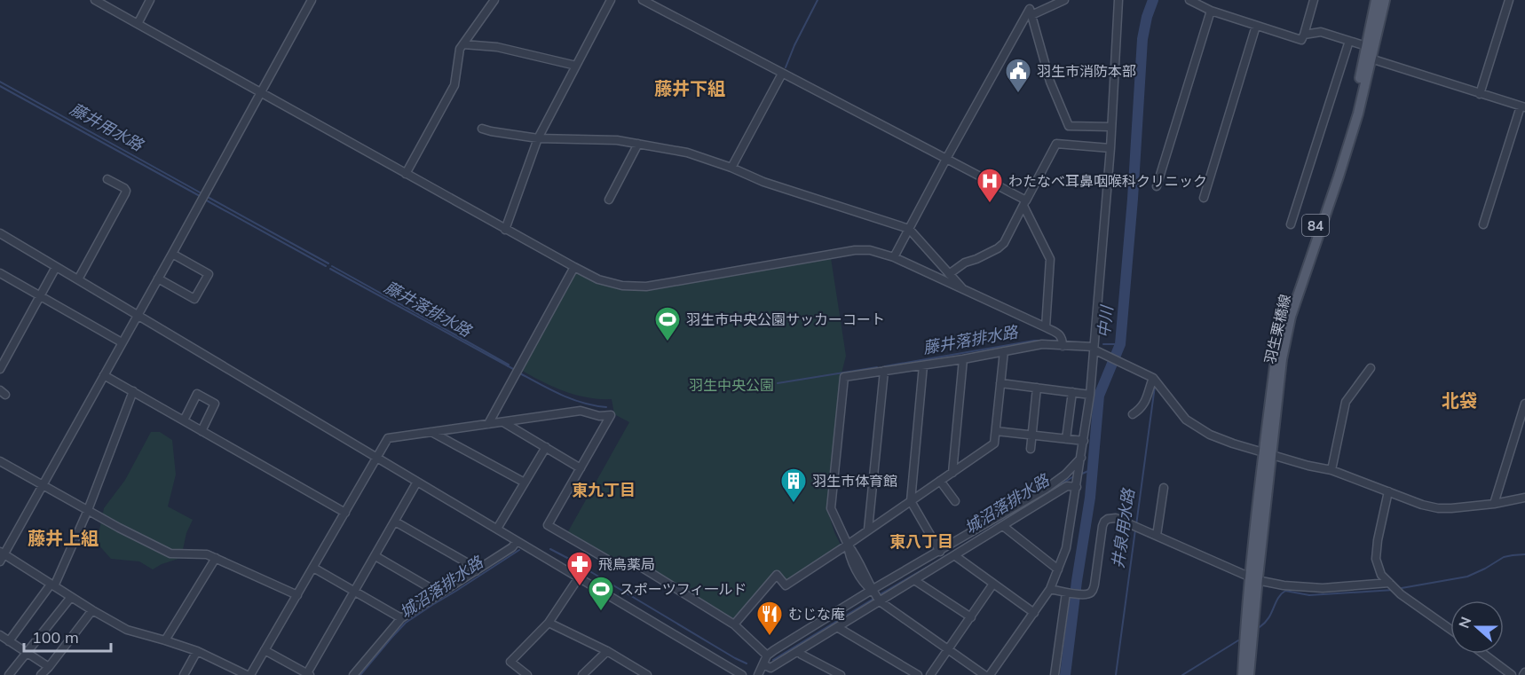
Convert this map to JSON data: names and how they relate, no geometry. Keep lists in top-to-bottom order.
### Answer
{
  "streets": {
    "main road": ["84", "羽生栗橋線"]
  },
  "districts": [
    "藤井下組",
    "北袋",
    "東九丁目",
    "藤井上組",
    "東八丁目"
  ],
  "water": [
    "藤井用水路",
    "藤井落排水路",
    "中川",
    "城沼落排水路",
    "井泉用水路"
  ],
  "parks": ["羽生中央公園"],
  "places": {
    "public building": ["羽生市消防本部"],
    "hospital": ["わたなべ耳鼻咽喉科クリニック"],
    "sports": ["羽生市中央公園サッカーコート", "スポーツフィ一ルド"],
    "building": ["羽生市体育館"],
    "pharmacy": ["飛鳥薬局"],
    "restaurant": ["むじな庵"]
  },
  "scale_bar": "100 m",
  "north": "left"
}
